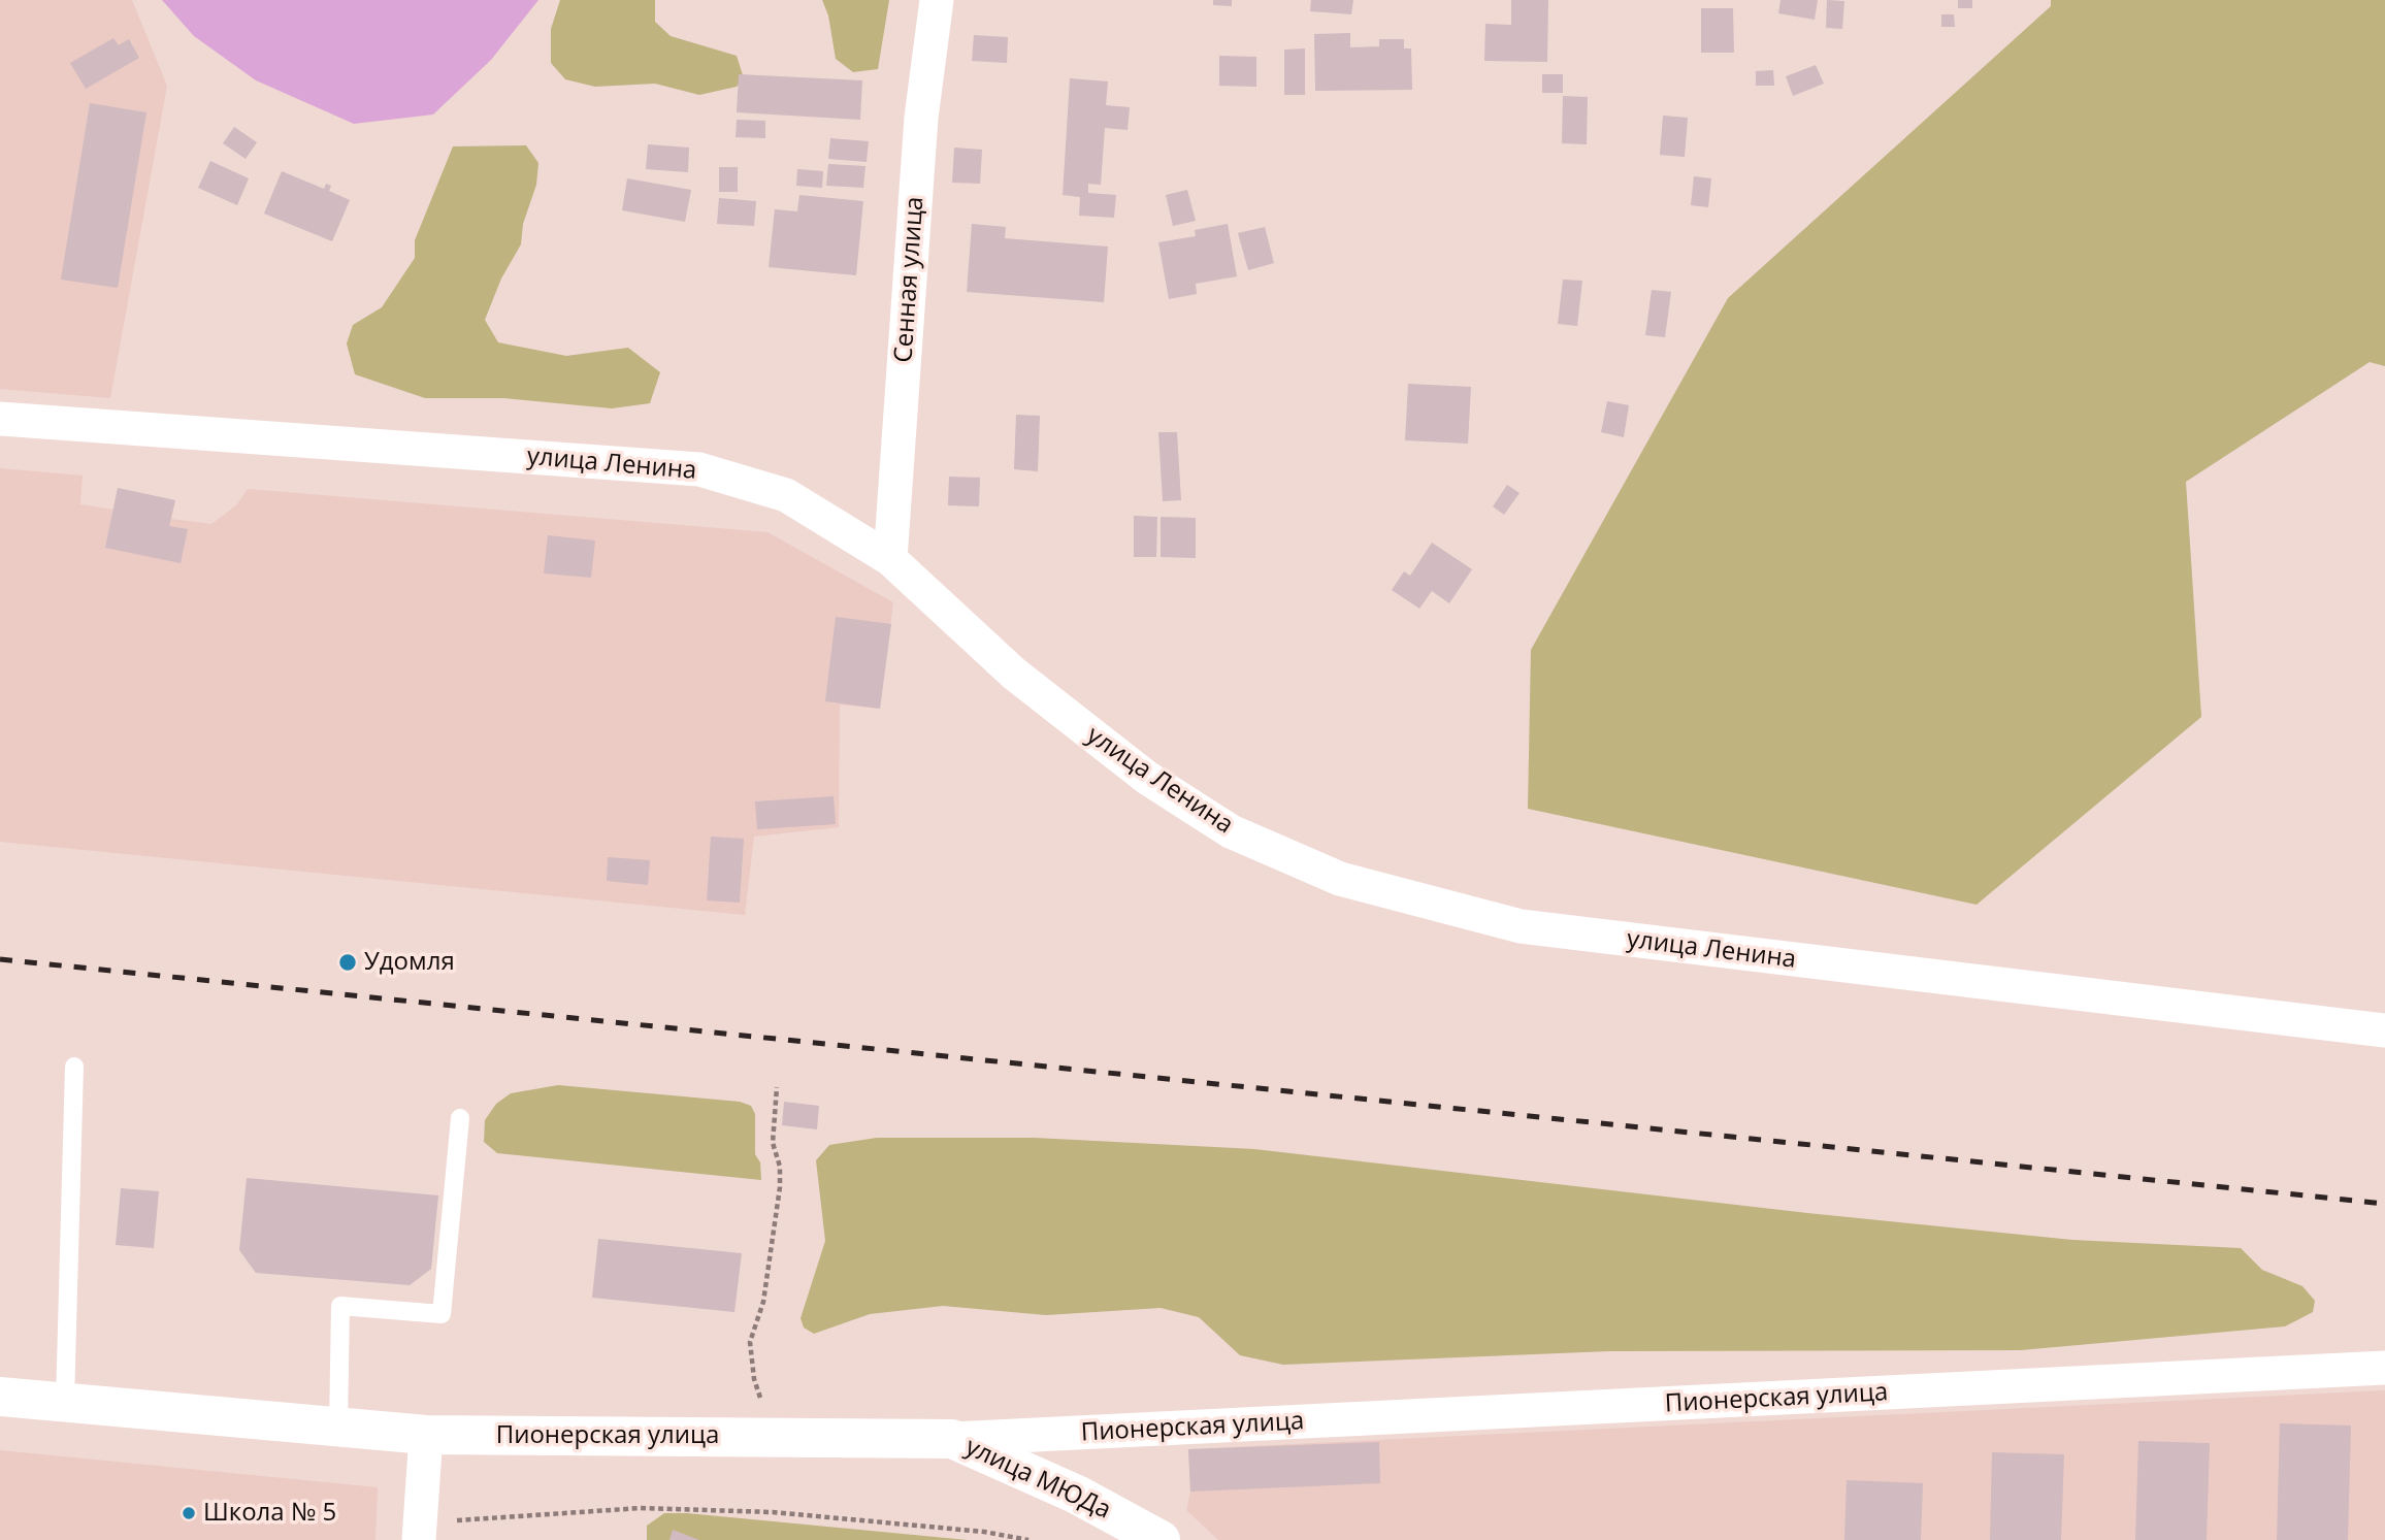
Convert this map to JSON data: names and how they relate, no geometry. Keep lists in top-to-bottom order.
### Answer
{
  "streets": {
    "street": [
      "Сенная улица",
      "улица Ленина",
      "Пионерская улица",
      "улица МЮДа"
    ]
  },
  "crossings": [
    ["Сенная улица", "улица Ленина"],
    ["Пионерская улица", "улица МЮДа"]
  ],
  "places": ["Удомля", "Школа № 5"]
}
